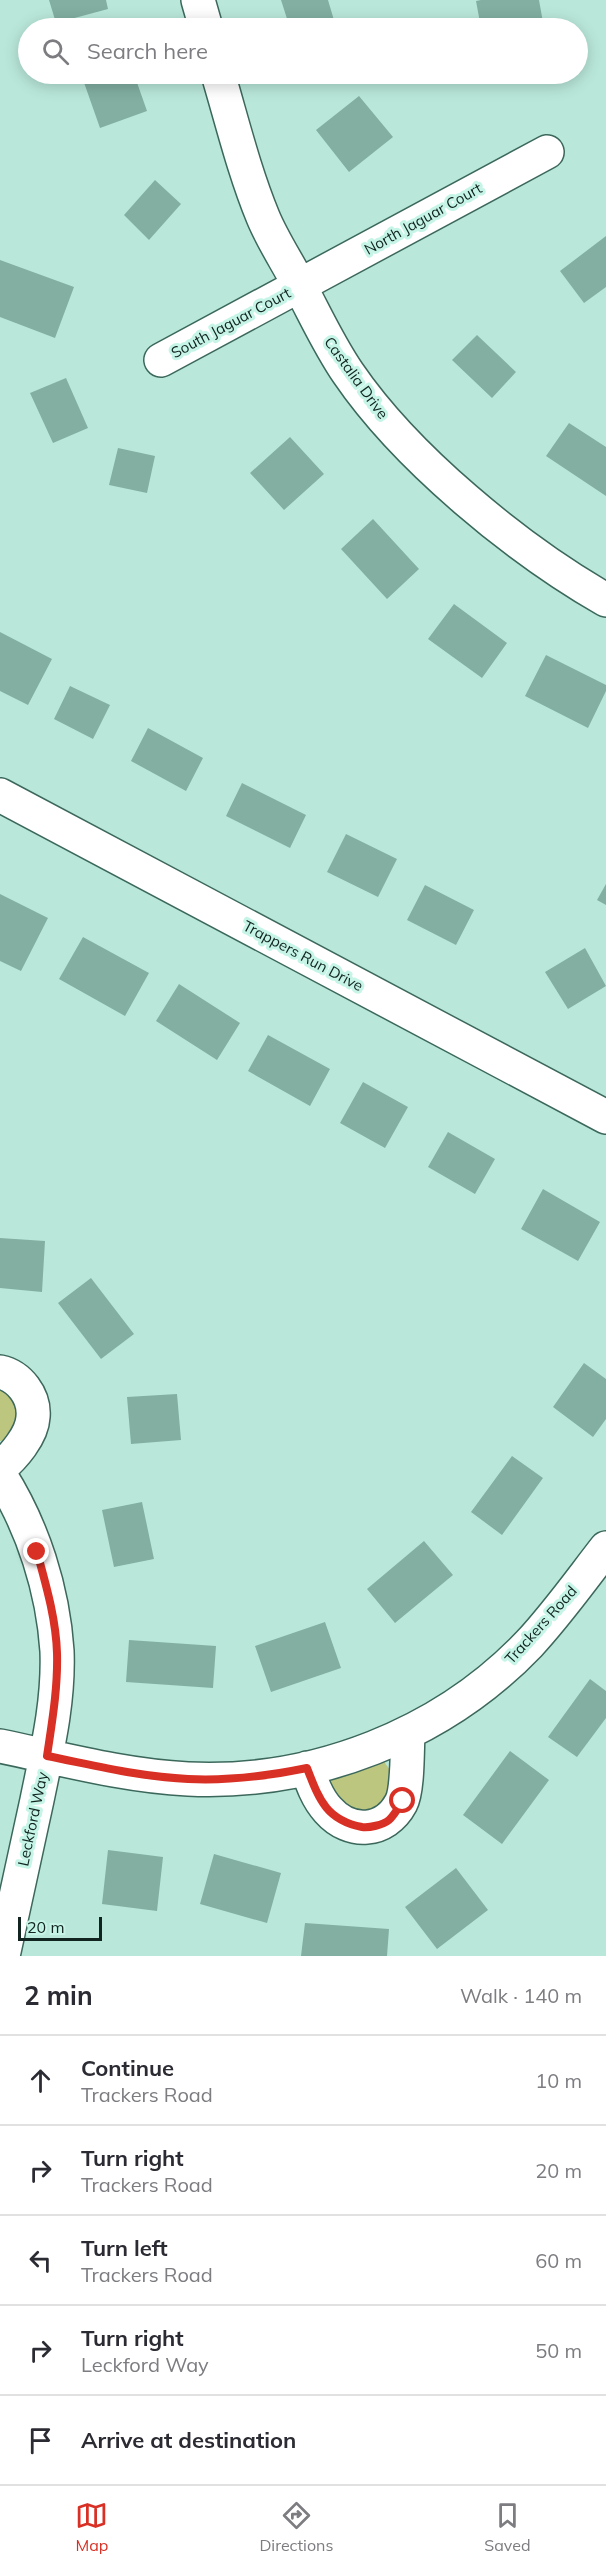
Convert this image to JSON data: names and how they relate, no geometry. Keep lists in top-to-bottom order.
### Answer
{
  "streets": {
    "street": [
      "North Jaguar Court",
      "South Jaguar Court",
      "Castalia Drive",
      "Trappers Run Drive",
      "Trackers Road",
      "Leckford Way"
    ]
  },
  "crossings": [
    ["North Jaguar Court", "South Jaguar Court"],
    ["North Jaguar Court", "Castalia Drive"],
    ["South Jaguar Court", "Castalia Drive"],
    ["Trackers Road", "Leckford Way"]
  ],
  "scale_bar": "20 m",
  "page": {
    "search": "Search here",
    "scale": "20 m",
    "heading": ["2 min", "Walk · 140 m"],
    "list": [
      ["Continue", "Trackers Road", "10 m"],
      ["Turn right", "Trackers Road", "20 m"],
      ["Turn left", "Trackers Road", "60 m"],
      ["Turn right", "Leckford Way", "50 m"],
      "Arrive at destination"
    ],
    "nav": ["Map", "Directions", "Saved"]
  }
}
